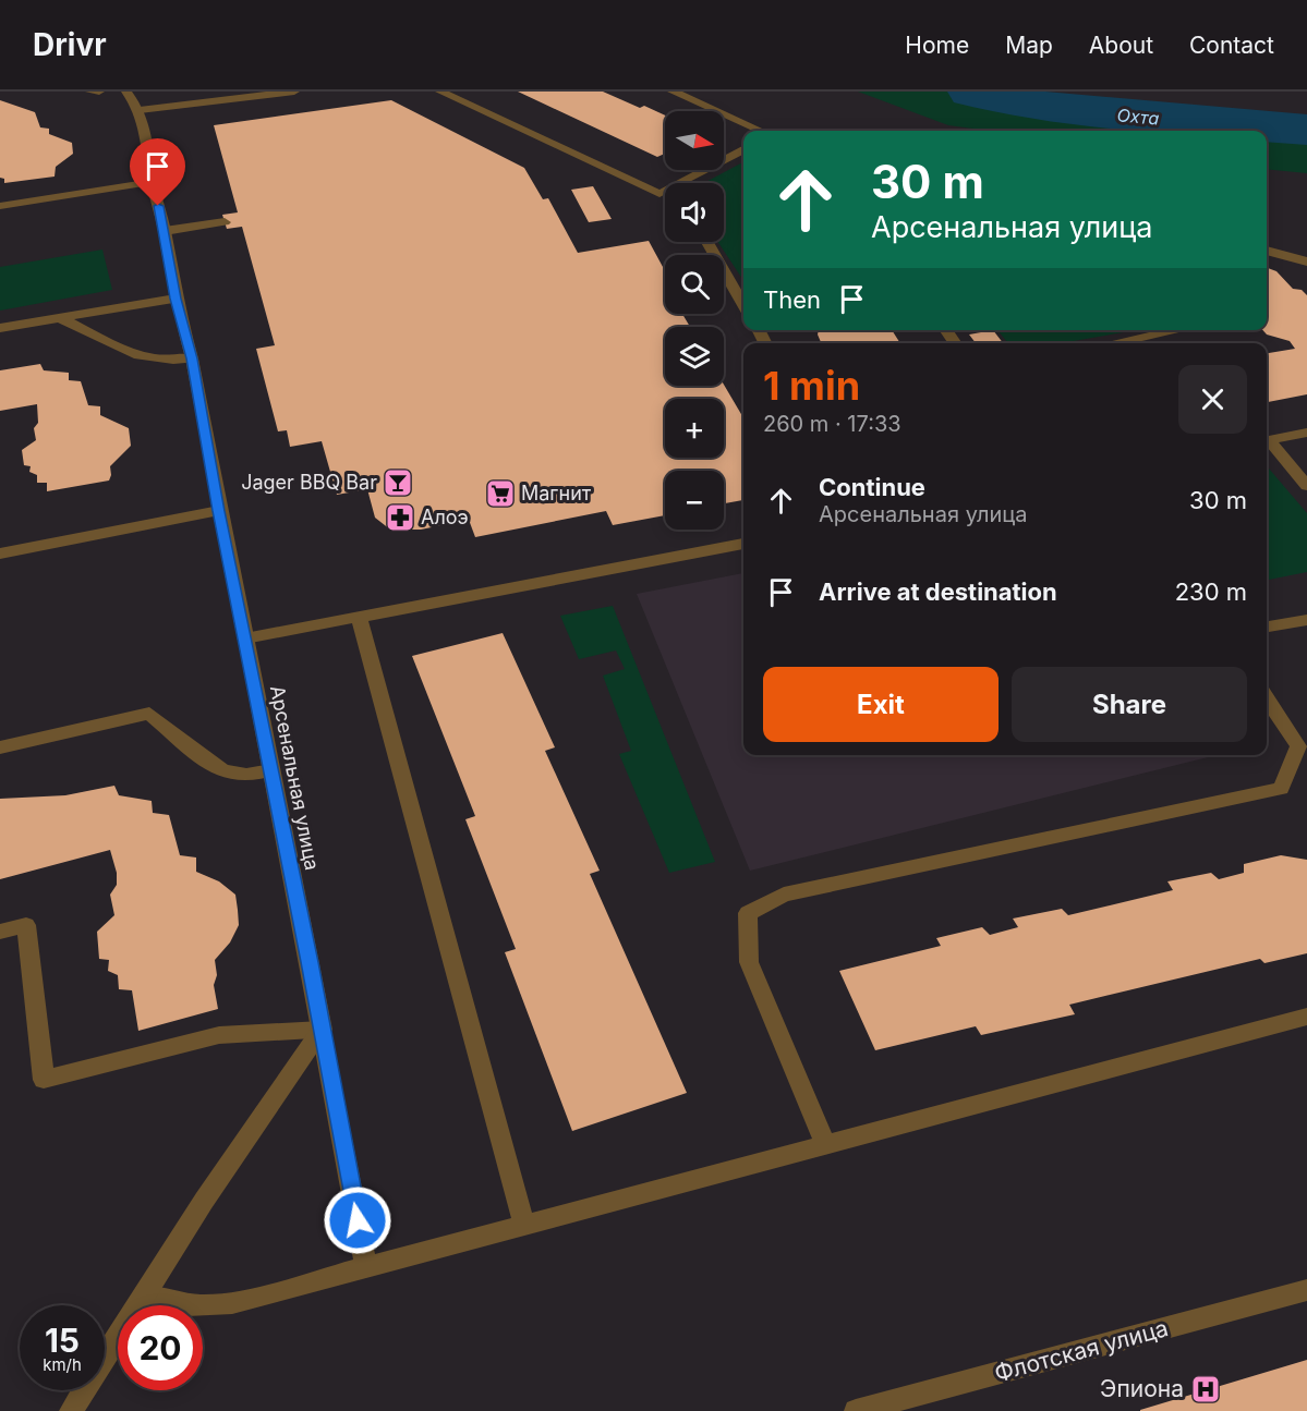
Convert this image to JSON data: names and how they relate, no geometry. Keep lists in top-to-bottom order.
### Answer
{
  "streets": {
    "street": ["Арсенальная улица", "Флотская улица"]
  },
  "water": ["Охта"],
  "places": {
    "bar": ["Jager BBQ Bar"],
    "supermarket": ["Магнит"],
    "pharmacy": ["Алоэ"],
    "hospital": ["Эпиона"]
  },
  "north": "right",
  "page": {
    "header": "Drivr",
    "nav": [
      "Home",
      "Map",
      "About",
      "Contact"
    ],
    "map_buttons": ["+", "−"],
    "turn": ["30 m", "Арсенальная улица"],
    "then": "Then",
    "heading": ["1 min", "260 m · 17:33"],
    "list": [
      {
        "name": "Continue",
        "note": "Арсенальная улица",
        "value": "30 m"
      },
      {
        "name": "Arrive at destination",
        "value": "230 m"
      }
    ],
    "buttons": ["Exit", "Share"],
    "speed": "15 km/h",
    "limit": "20"
  }
}
